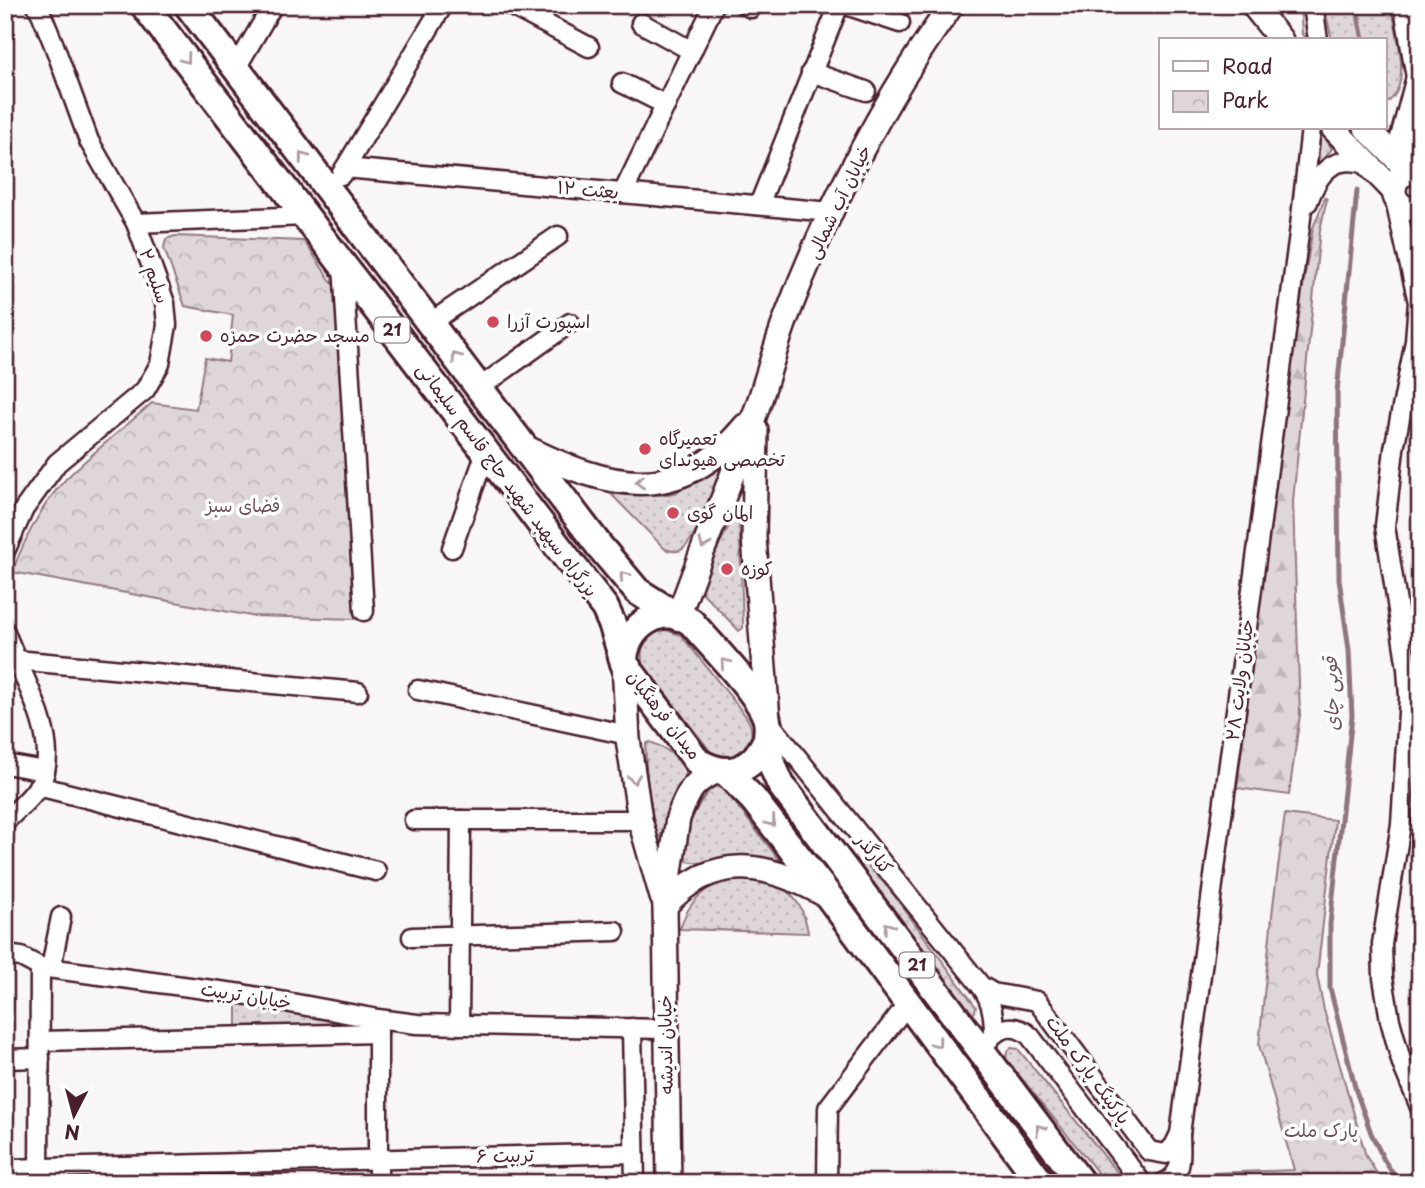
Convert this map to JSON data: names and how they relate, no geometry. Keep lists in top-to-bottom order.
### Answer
{
  "streets": {
    "highway": ["21", "بزرگراه سپهبد شهید حاج قاسم سلیمانی", "میدان فرهنگیان"],
    "main road": ["خیابان آب شمالی", "خیابان اندیشه"],
    "street": [
      "بعثت ۱۲",
      "سلیم ۲",
      "خیابان ولایت ۲۸",
      "کنارگذر",
      "خیابان تربیت",
      "پارکینگ پارک ملت",
      "تربیت ۶"
    ]
  },
  "crossings": [
    ["بعثت ۱۲", "خیابان آب شمالی"],
    ["خیابان آب شمالی", "21"],
    ["خیابان آب شمالی", "بزرگراه سپهبد شهید حاج قاسم سلیمانی"],
    ["خیابان آب شمالی", "میدان فرهنگیان"],
    ["خیابان آب شمالی", "کنارگذر"],
    ["21", "بزرگراه سپهبد شهید حاج قاسم سلیمانی"],
    ["21", "میدان فرهنگیان"],
    ["21", "کنارگذر"],
    ["21", "خیابان اندیشه"],
    ["بزرگراه سپهبد شهید حاج قاسم سلیمانی", "میدان فرهنگیان"],
    ["بزرگراه سپهبد شهید حاج قاسم سلیمانی", "خیابان اندیشه"],
    ["خیابان ولایت ۲۸", "پارکینگ پارک ملت"],
    ["میدان فرهنگیان", "خیابان اندیشه"],
    ["کنارگذر", "پارکینگ پارک ملت"],
    ["خیابان تربیت", "خیابان اندیشه"]
  ],
  "water": ["قوبی چای"],
  "parks": ["فضای سبز", "پارک ملت"],
  "places": [
    "اسپورت آزرا",
    "مسجد حضرت حمزه",
    "تعمیرگاه تخصصی هیوندای",
    "المان گوی",
    "کوزه"
  ],
  "legend": ["Road", "Park"],
  "north": "bottom"
}
